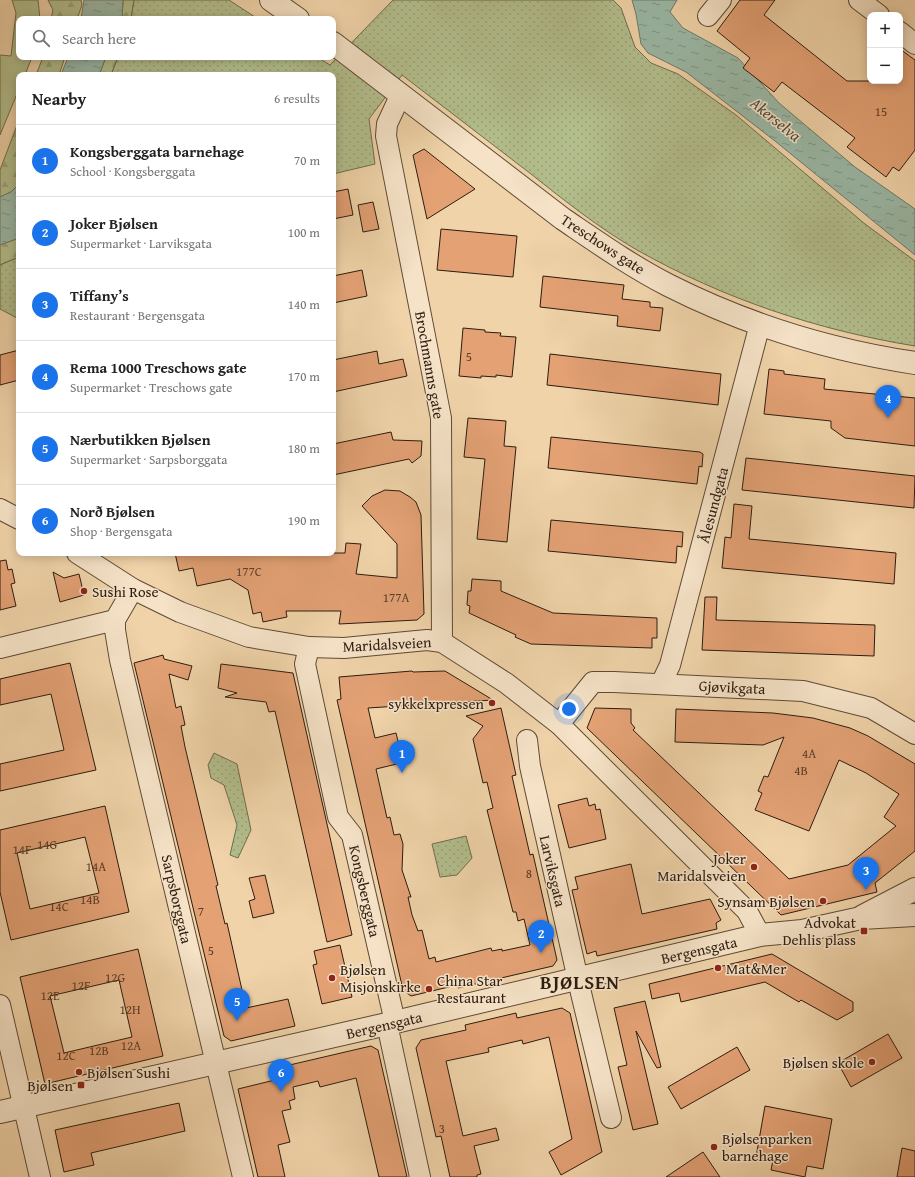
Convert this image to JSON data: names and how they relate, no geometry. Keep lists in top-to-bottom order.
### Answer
{
  "streets": {
    "street": [
      "Treschows gate",
      "Brochmanns gate",
      "Ålesundgata",
      "Maridalsveien",
      "Gjøvikgata",
      "Larviksgata",
      "Kongsberggata",
      "Sarpsborggata",
      "Bergensgata"
    ]
  },
  "crossings": [
    ["Treschows gate", "Brochmanns gate"],
    ["Treschows gate", "Ålesundgata"],
    ["Brochmanns gate", "Maridalsveien"],
    ["Ålesundgata", "Gjøvikgata"],
    ["Maridalsveien", "Gjøvikgata"],
    ["Maridalsveien", "Kongsberggata"],
    ["Maridalsveien", "Bergensgata"],
    ["Larviksgata", "Bergensgata"],
    ["Kongsberggata", "Bergensgata"],
    ["Sarpsborggata", "Bergensgata"]
  ],
  "districts": ["BJØLSEN"],
  "water": ["Akerselva"],
  "places": {
    "other": [
      "Sushi Rose",
      "sykkelxpressen",
      "Joker Maridalsveien",
      "Synsam Bjølsen",
      "Mat&Mer",
      "Bjølsen Misjonskirke",
      "China Star Restaurant",
      "Bjølsen skole",
      "Bjølsen Sushi",
      "Bjølsenparken barnehage"
    ],
    "transit": ["Advokat Dehlis plass", "Bjølsen"]
  },
  "house_numbers": [
    "15",
    "5",
    "177C",
    "177A",
    "4A",
    "4B",
    "14G",
    "14F",
    "14A",
    "8",
    "14B",
    "14C",
    "7",
    "5",
    "12G",
    "12F",
    "12E",
    "12H",
    "12A",
    "12B",
    "12C",
    "3"
  ],
  "page": {
    "map_buttons": ["+", "−"],
    "search": "Search here",
    "heading": ["Nearby", "6 results"],
    "list": [
      {
        "mark": "1",
        "name": "Kongsberggata barnehage",
        "note": "School · Kongsberggata",
        "value": "70 m"
      },
      {
        "mark": "2",
        "name": "Joker Bjølsen",
        "note": "Supermarket · Larviksgata",
        "value": "100 m"
      },
      {
        "mark": "3",
        "name": "Tiffany’s",
        "note": "Restaurant · Bergensgata",
        "value": "140 m"
      },
      {
        "mark": "4",
        "name": "Rema 1000 Treschows gate",
        "note": "Supermarket · Treschows gate",
        "value": "170 m"
      },
      {
        "mark": "5",
        "name": "Nærbutikken Bjølsen",
        "note": "Supermarket · Sarpsborggata",
        "value": "180 m"
      },
      {
        "mark": "6",
        "name": "Norð Bjølsen",
        "note": "Shop · Bergensgata",
        "value": "190 m"
      }
    ],
    "pins": [
      "4",
      "1",
      "3",
      "2",
      "5",
      "6"
    ]
  }
}
